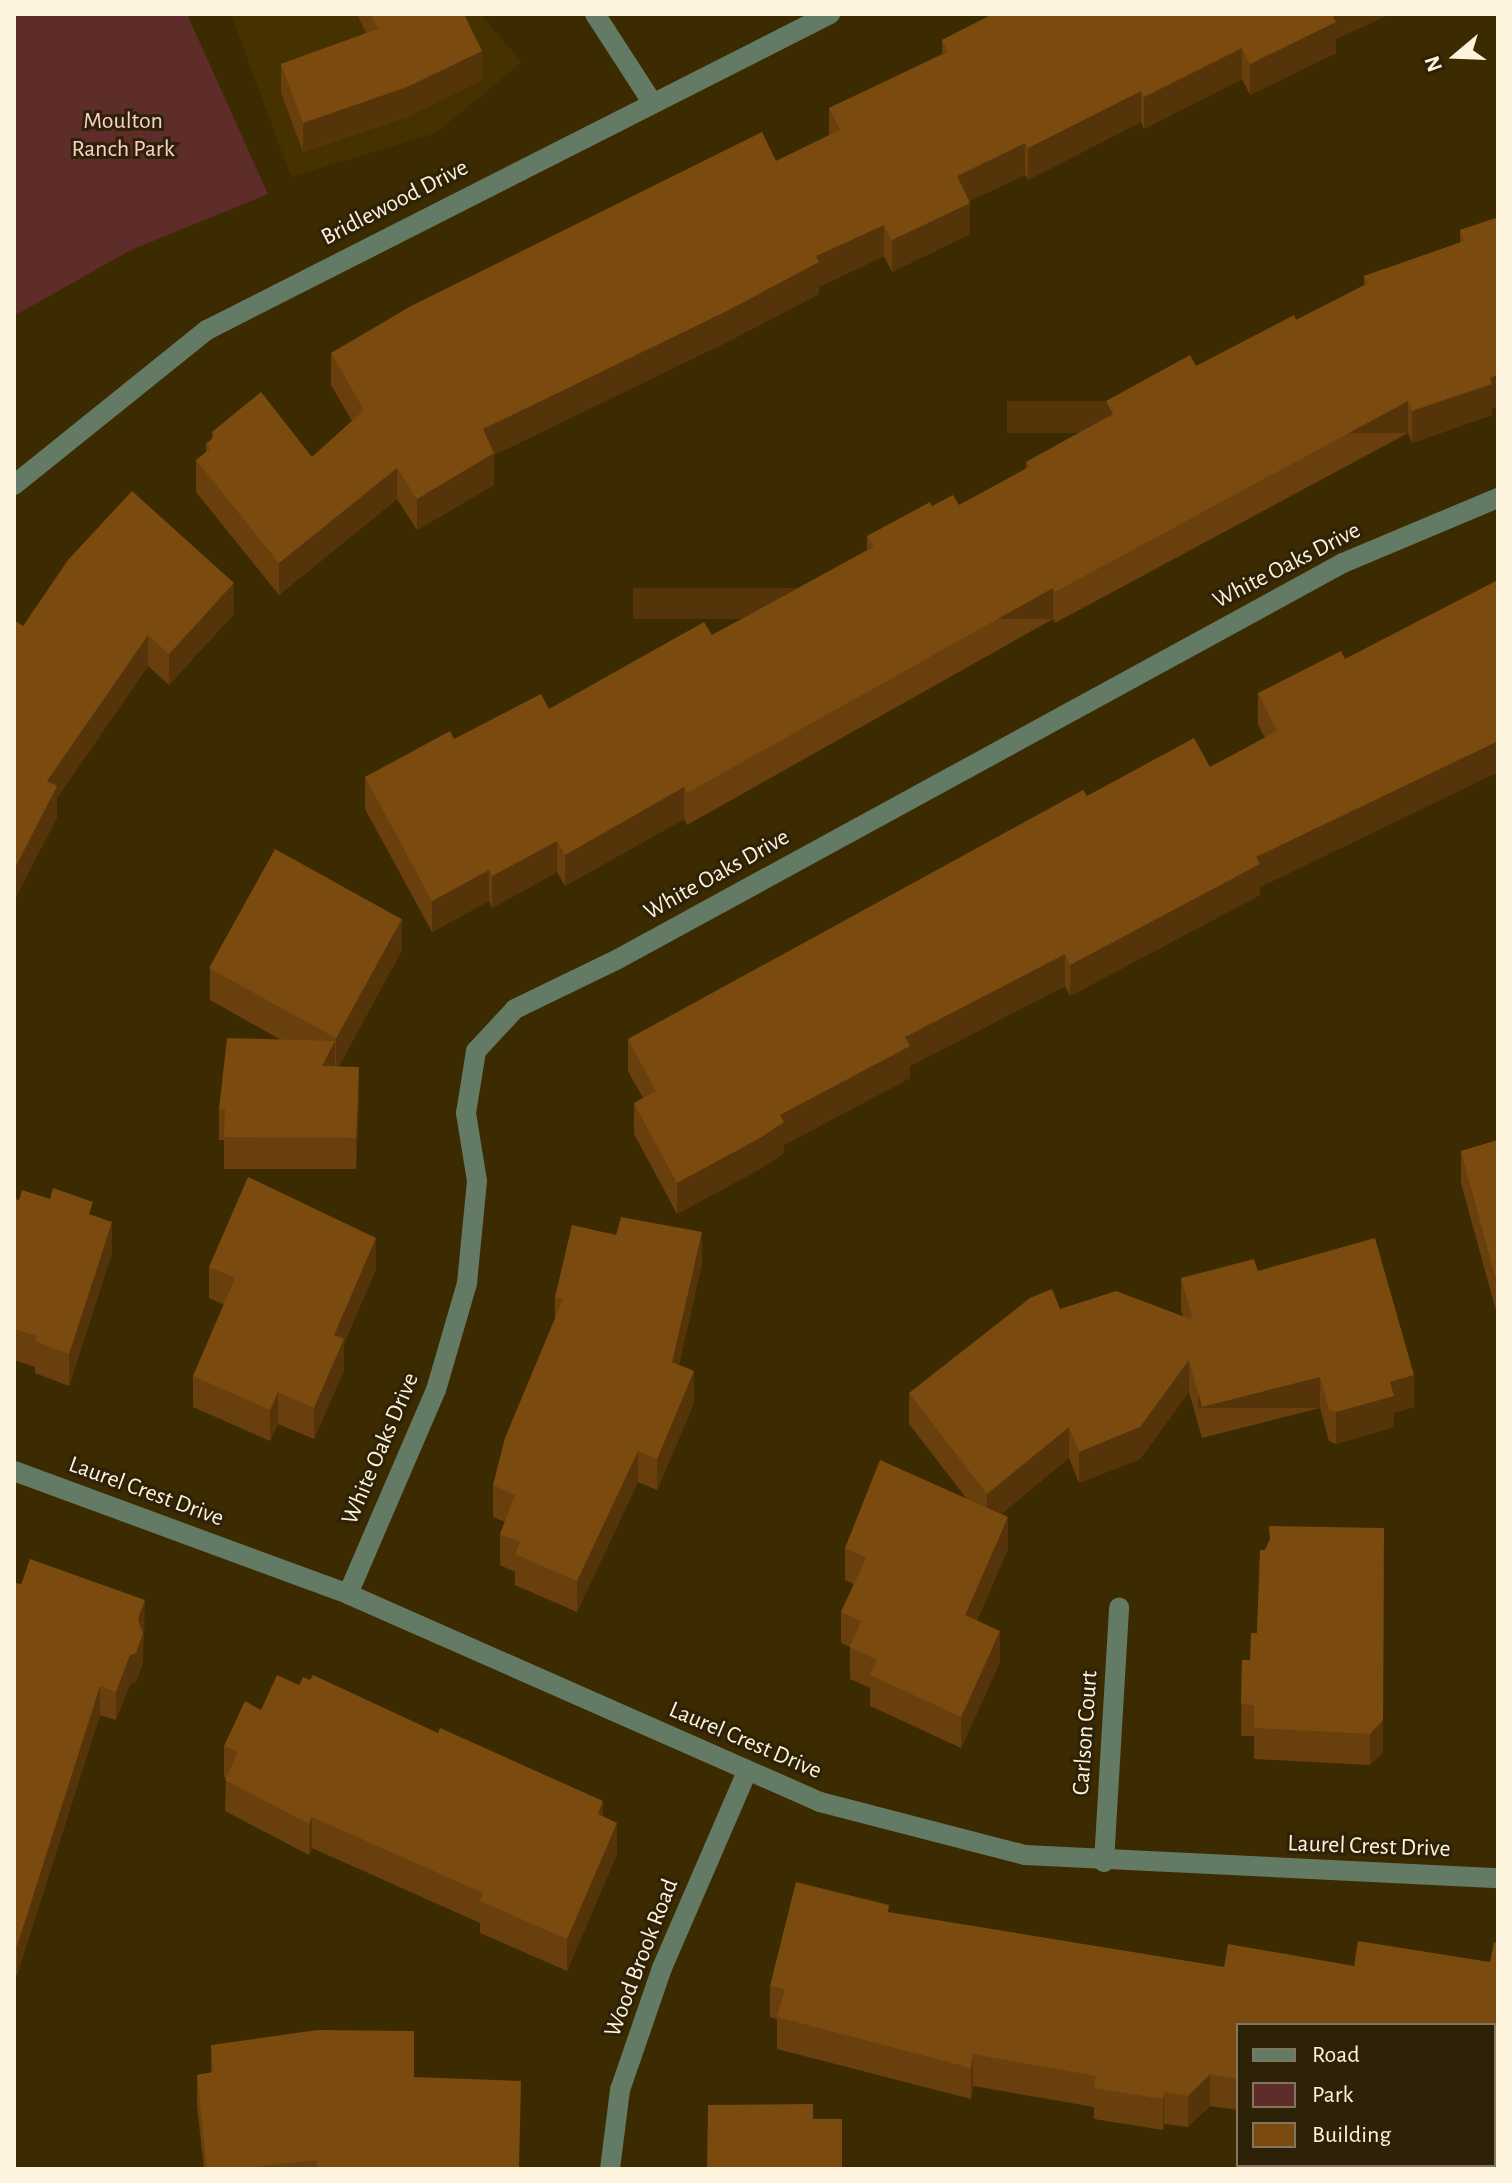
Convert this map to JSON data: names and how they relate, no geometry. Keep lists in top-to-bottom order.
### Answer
{
  "streets": {
    "street": [
      "Bridlewood Drive",
      "White Oaks Drive",
      "Laurel Crest Drive",
      "Carlson Court",
      "Wood Brook Road"
    ]
  },
  "crossings": [
    ["White Oaks Drive", "Laurel Crest Drive"],
    ["Laurel Crest Drive", "Carlson Court"],
    ["Laurel Crest Drive", "Wood Brook Road"]
  ],
  "parks": ["Moulton Ranch Park"],
  "legend": ["Road", "Park", "Building"],
  "north": "left"
}
